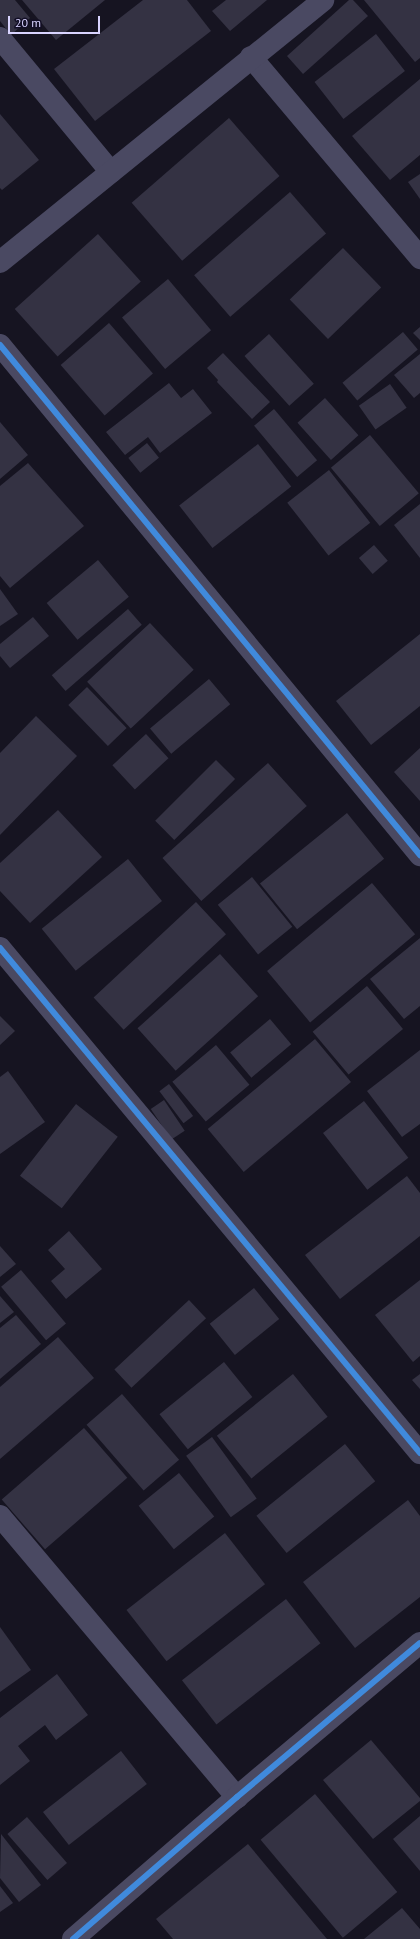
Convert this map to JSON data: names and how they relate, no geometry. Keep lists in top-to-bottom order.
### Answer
{
  "scale_bar": "20 m"
}
